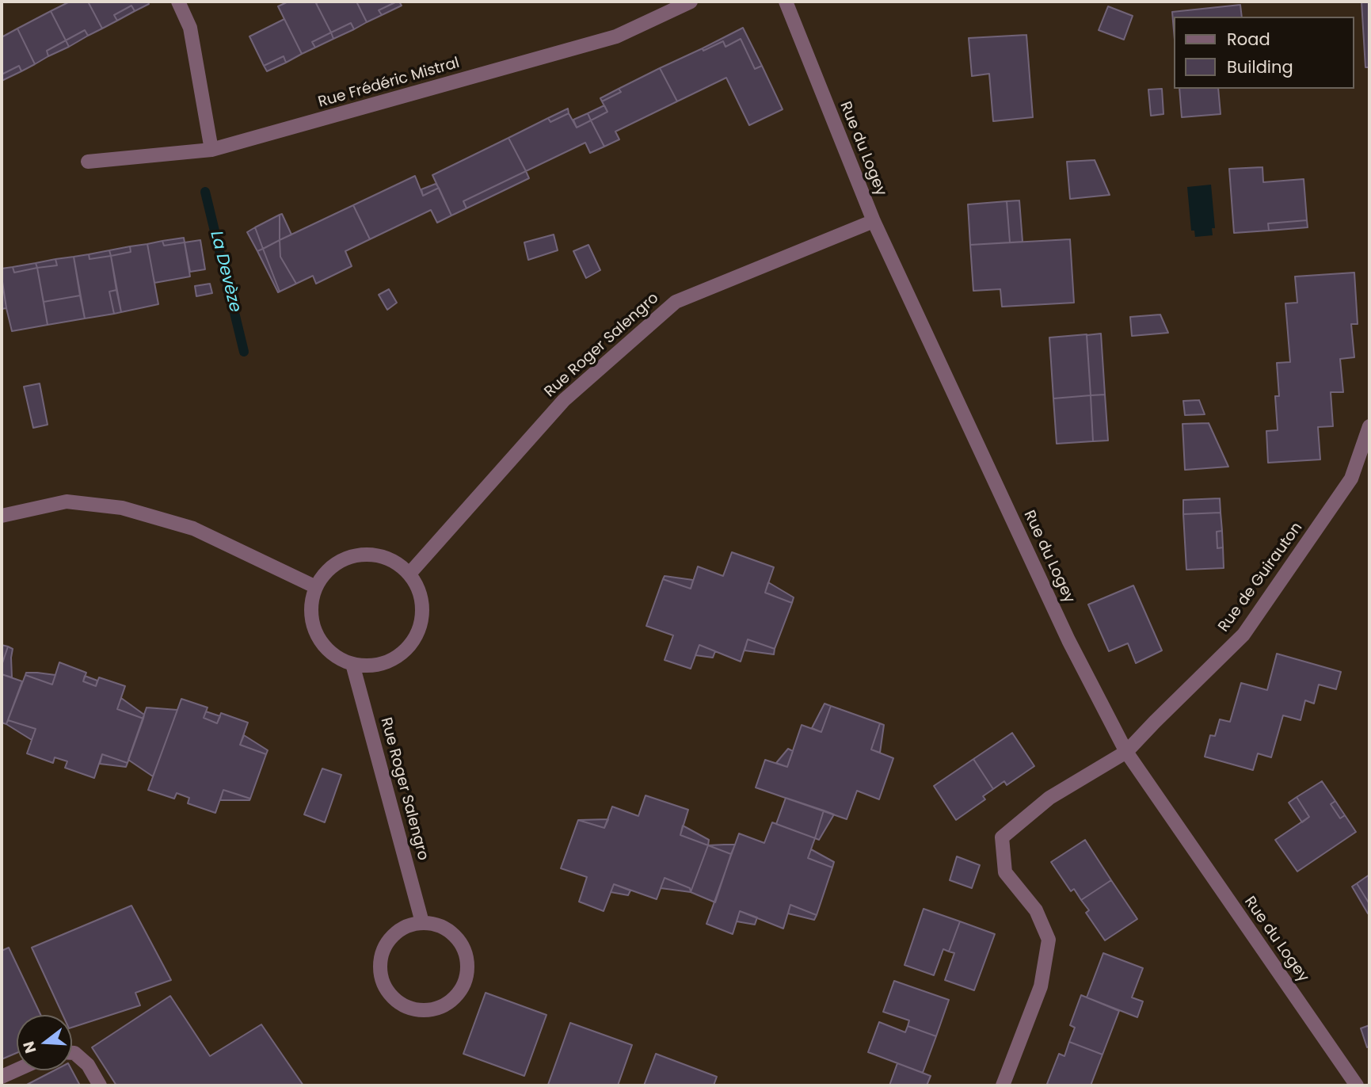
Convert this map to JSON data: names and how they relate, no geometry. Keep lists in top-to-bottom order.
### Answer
{
  "streets": {
    "street": [
      "Rue Frédéric Mistral",
      "Rue du Logey",
      "Rue Roger Salengro",
      "Rue de Guirauton"
    ]
  },
  "crossings": [
    ["Rue du Logey", "Rue Roger Salengro"],
    ["Rue du Logey", "Rue de Guirauton"]
  ],
  "water": ["La Devèze"],
  "legend": ["Road", "Building"],
  "north": "left"
}
